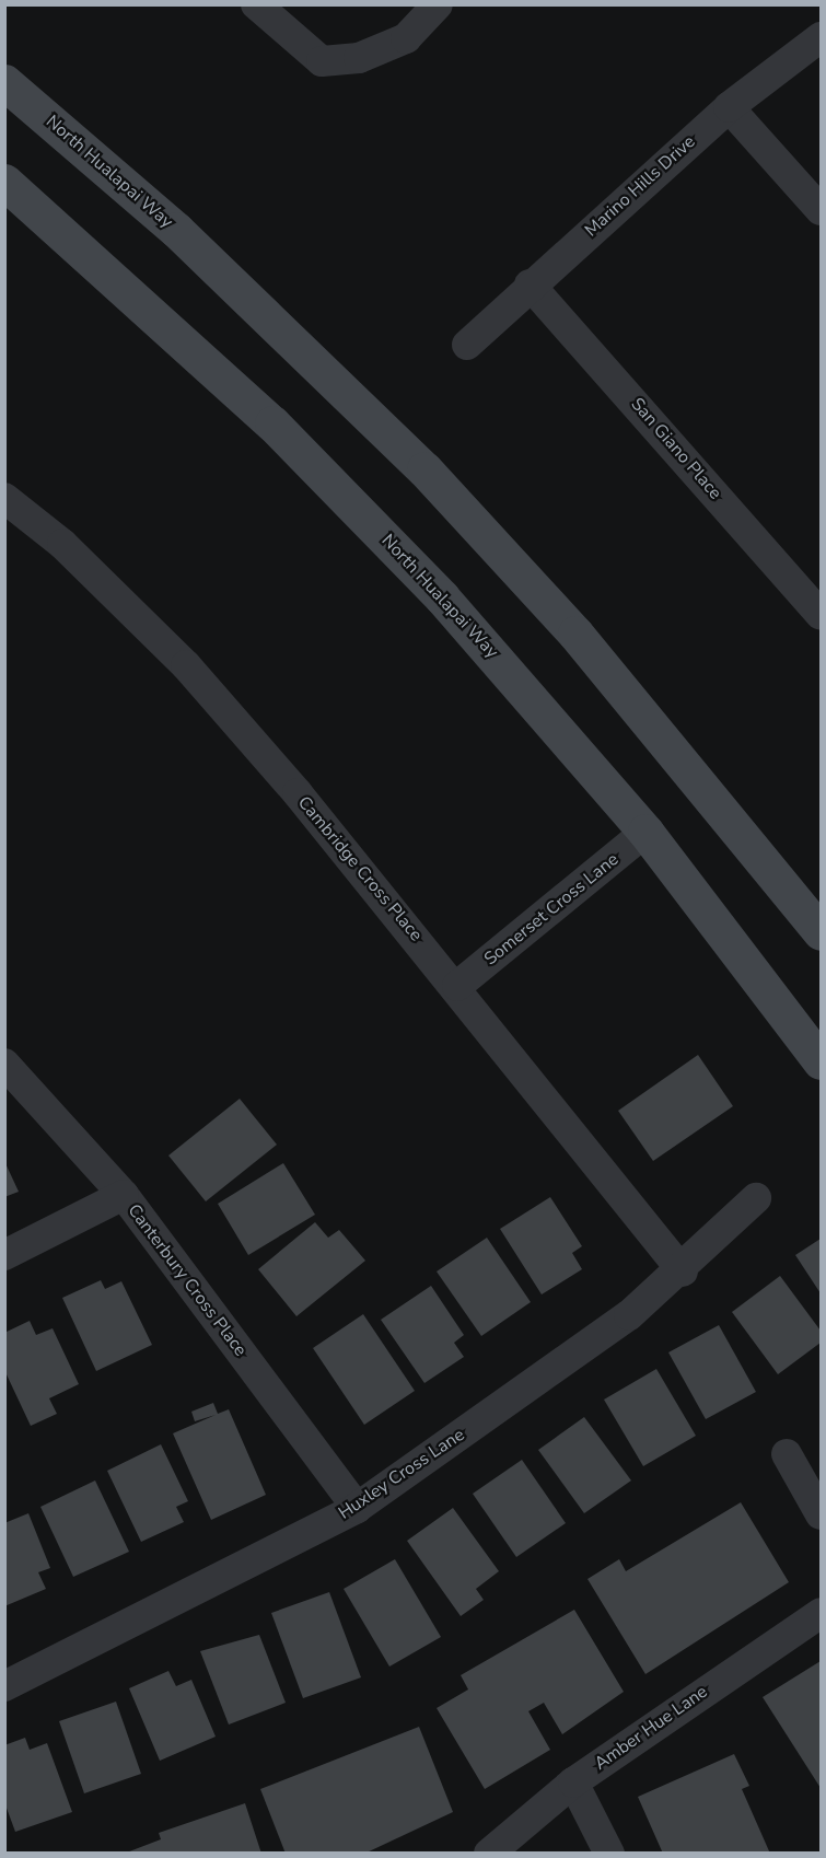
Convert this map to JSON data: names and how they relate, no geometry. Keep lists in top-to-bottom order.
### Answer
{
  "streets": {
    "main road": ["North Hualapai Way"],
    "street": [
      "Marino Hills Drive",
      "San Giano Place",
      "Cambridge Cross Place",
      "Somerset Cross Lane",
      "Canterbury Cross Place",
      "Huxley Cross Lane",
      "Amber Hue Lane"
    ]
  },
  "crossings": [
    ["North Hualapai Way", "Somerset Cross Lane"],
    ["Marino Hills Drive", "San Giano Place"],
    ["Cambridge Cross Place", "Somerset Cross Lane"],
    ["Cambridge Cross Place", "Huxley Cross Lane"],
    ["Canterbury Cross Place", "Huxley Cross Lane"]
  ]
}
